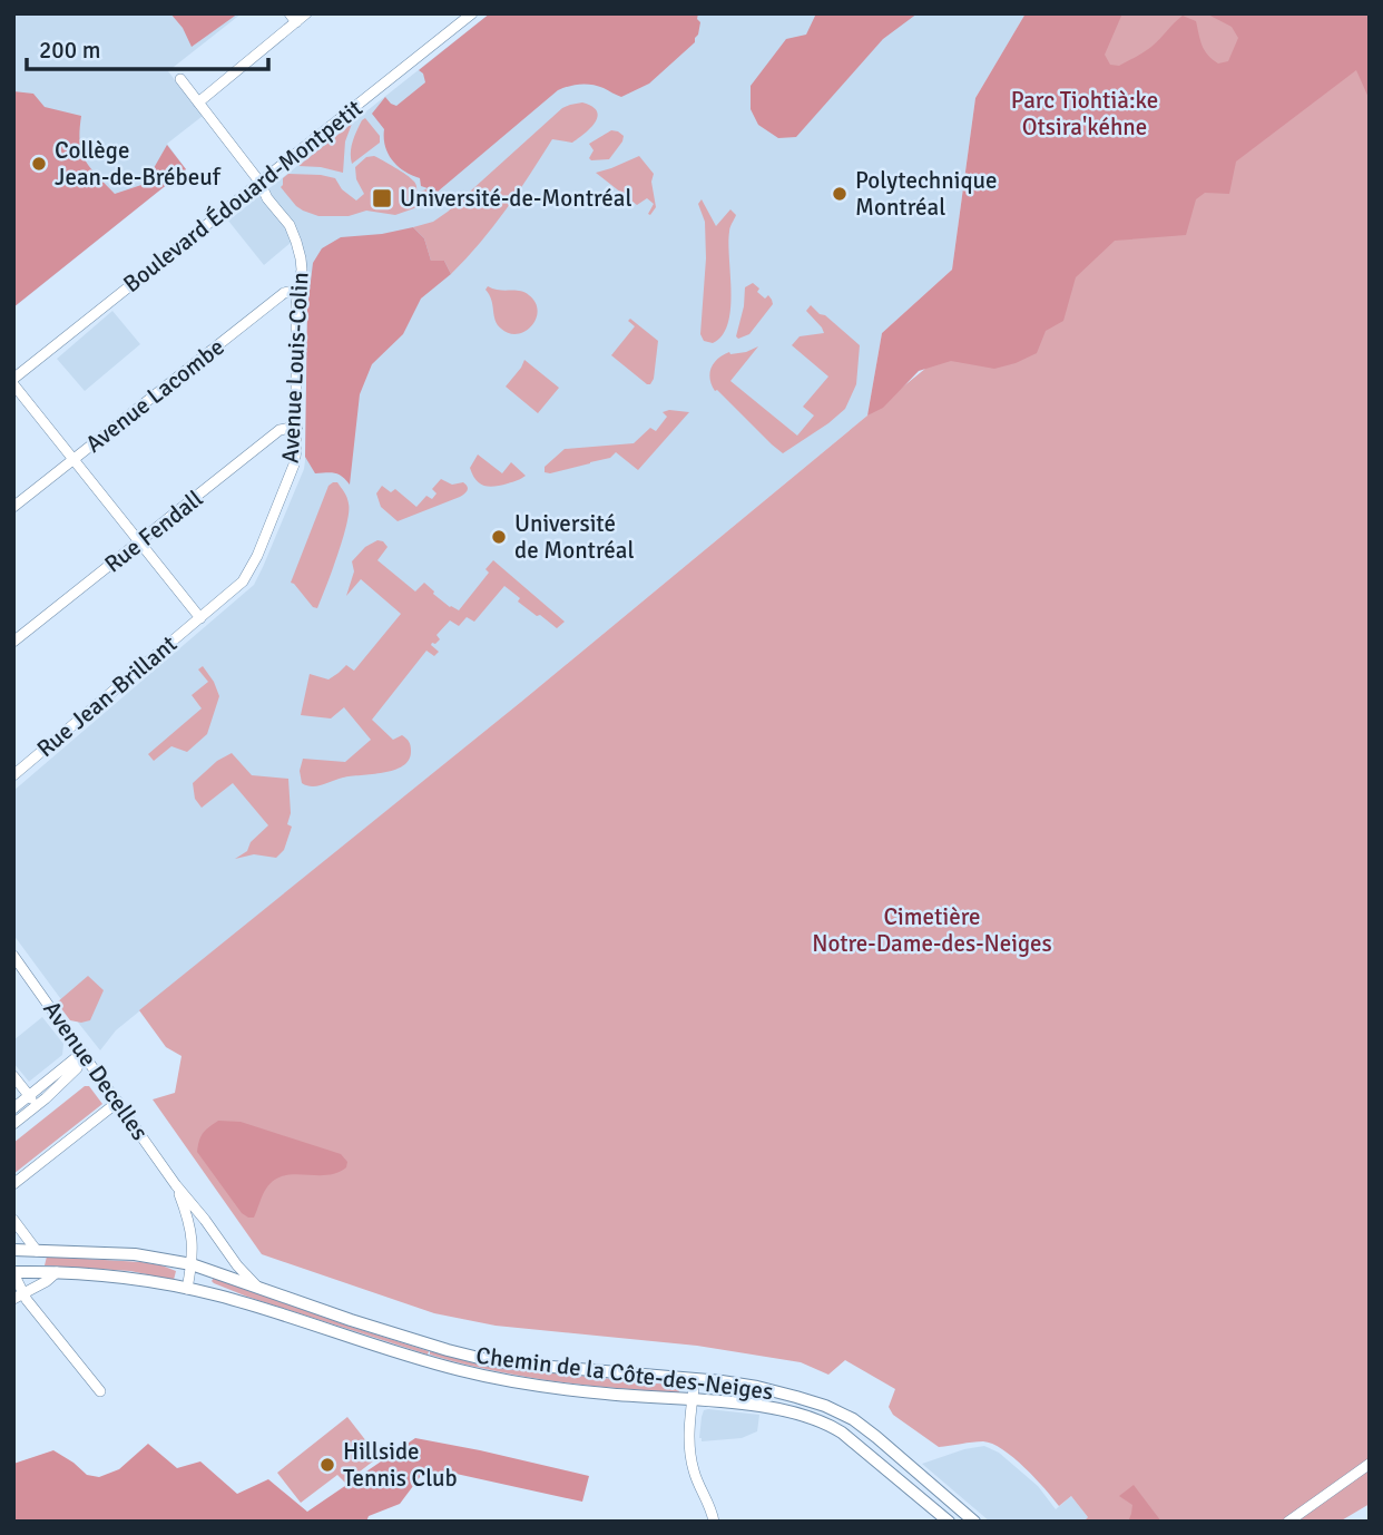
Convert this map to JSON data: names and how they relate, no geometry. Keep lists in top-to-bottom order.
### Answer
{
  "streets": {
    "main road": ["Chemin de la Côte-des-Neiges"],
    "street": [
      "Boulevard Édouard-Montpetit",
      "Avenue Louis-Colin",
      "Avenue Lacombe",
      "Rue Fendall",
      "Rue Jean-Brillant",
      "Avenue Decelles"
    ]
  },
  "crossings": [
    ["Boulevard Édouard-Montpetit", "Avenue Louis-Colin"],
    ["Avenue Louis-Colin", "Avenue Lacombe"],
    ["Avenue Louis-Colin", "Rue Fendall"],
    ["Avenue Louis-Colin", "Rue Jean-Brillant"],
    ["Avenue Decelles", "Chemin de la Côte-des-Neiges"]
  ],
  "parks": ["Parc Tiohtià:ke Otsira'kéhne", "Cimetière Notre-Dame-des-Neiges"],
  "places": {
    "other": [
      "Collège Jean-de-Brébeuf",
      "Polytechnique Montréal",
      "Université de Montréal",
      "Hillside Tennis Club"
    ],
    "transit": ["Université-de-Montréal"]
  },
  "scale_bar": "200 m"
}
